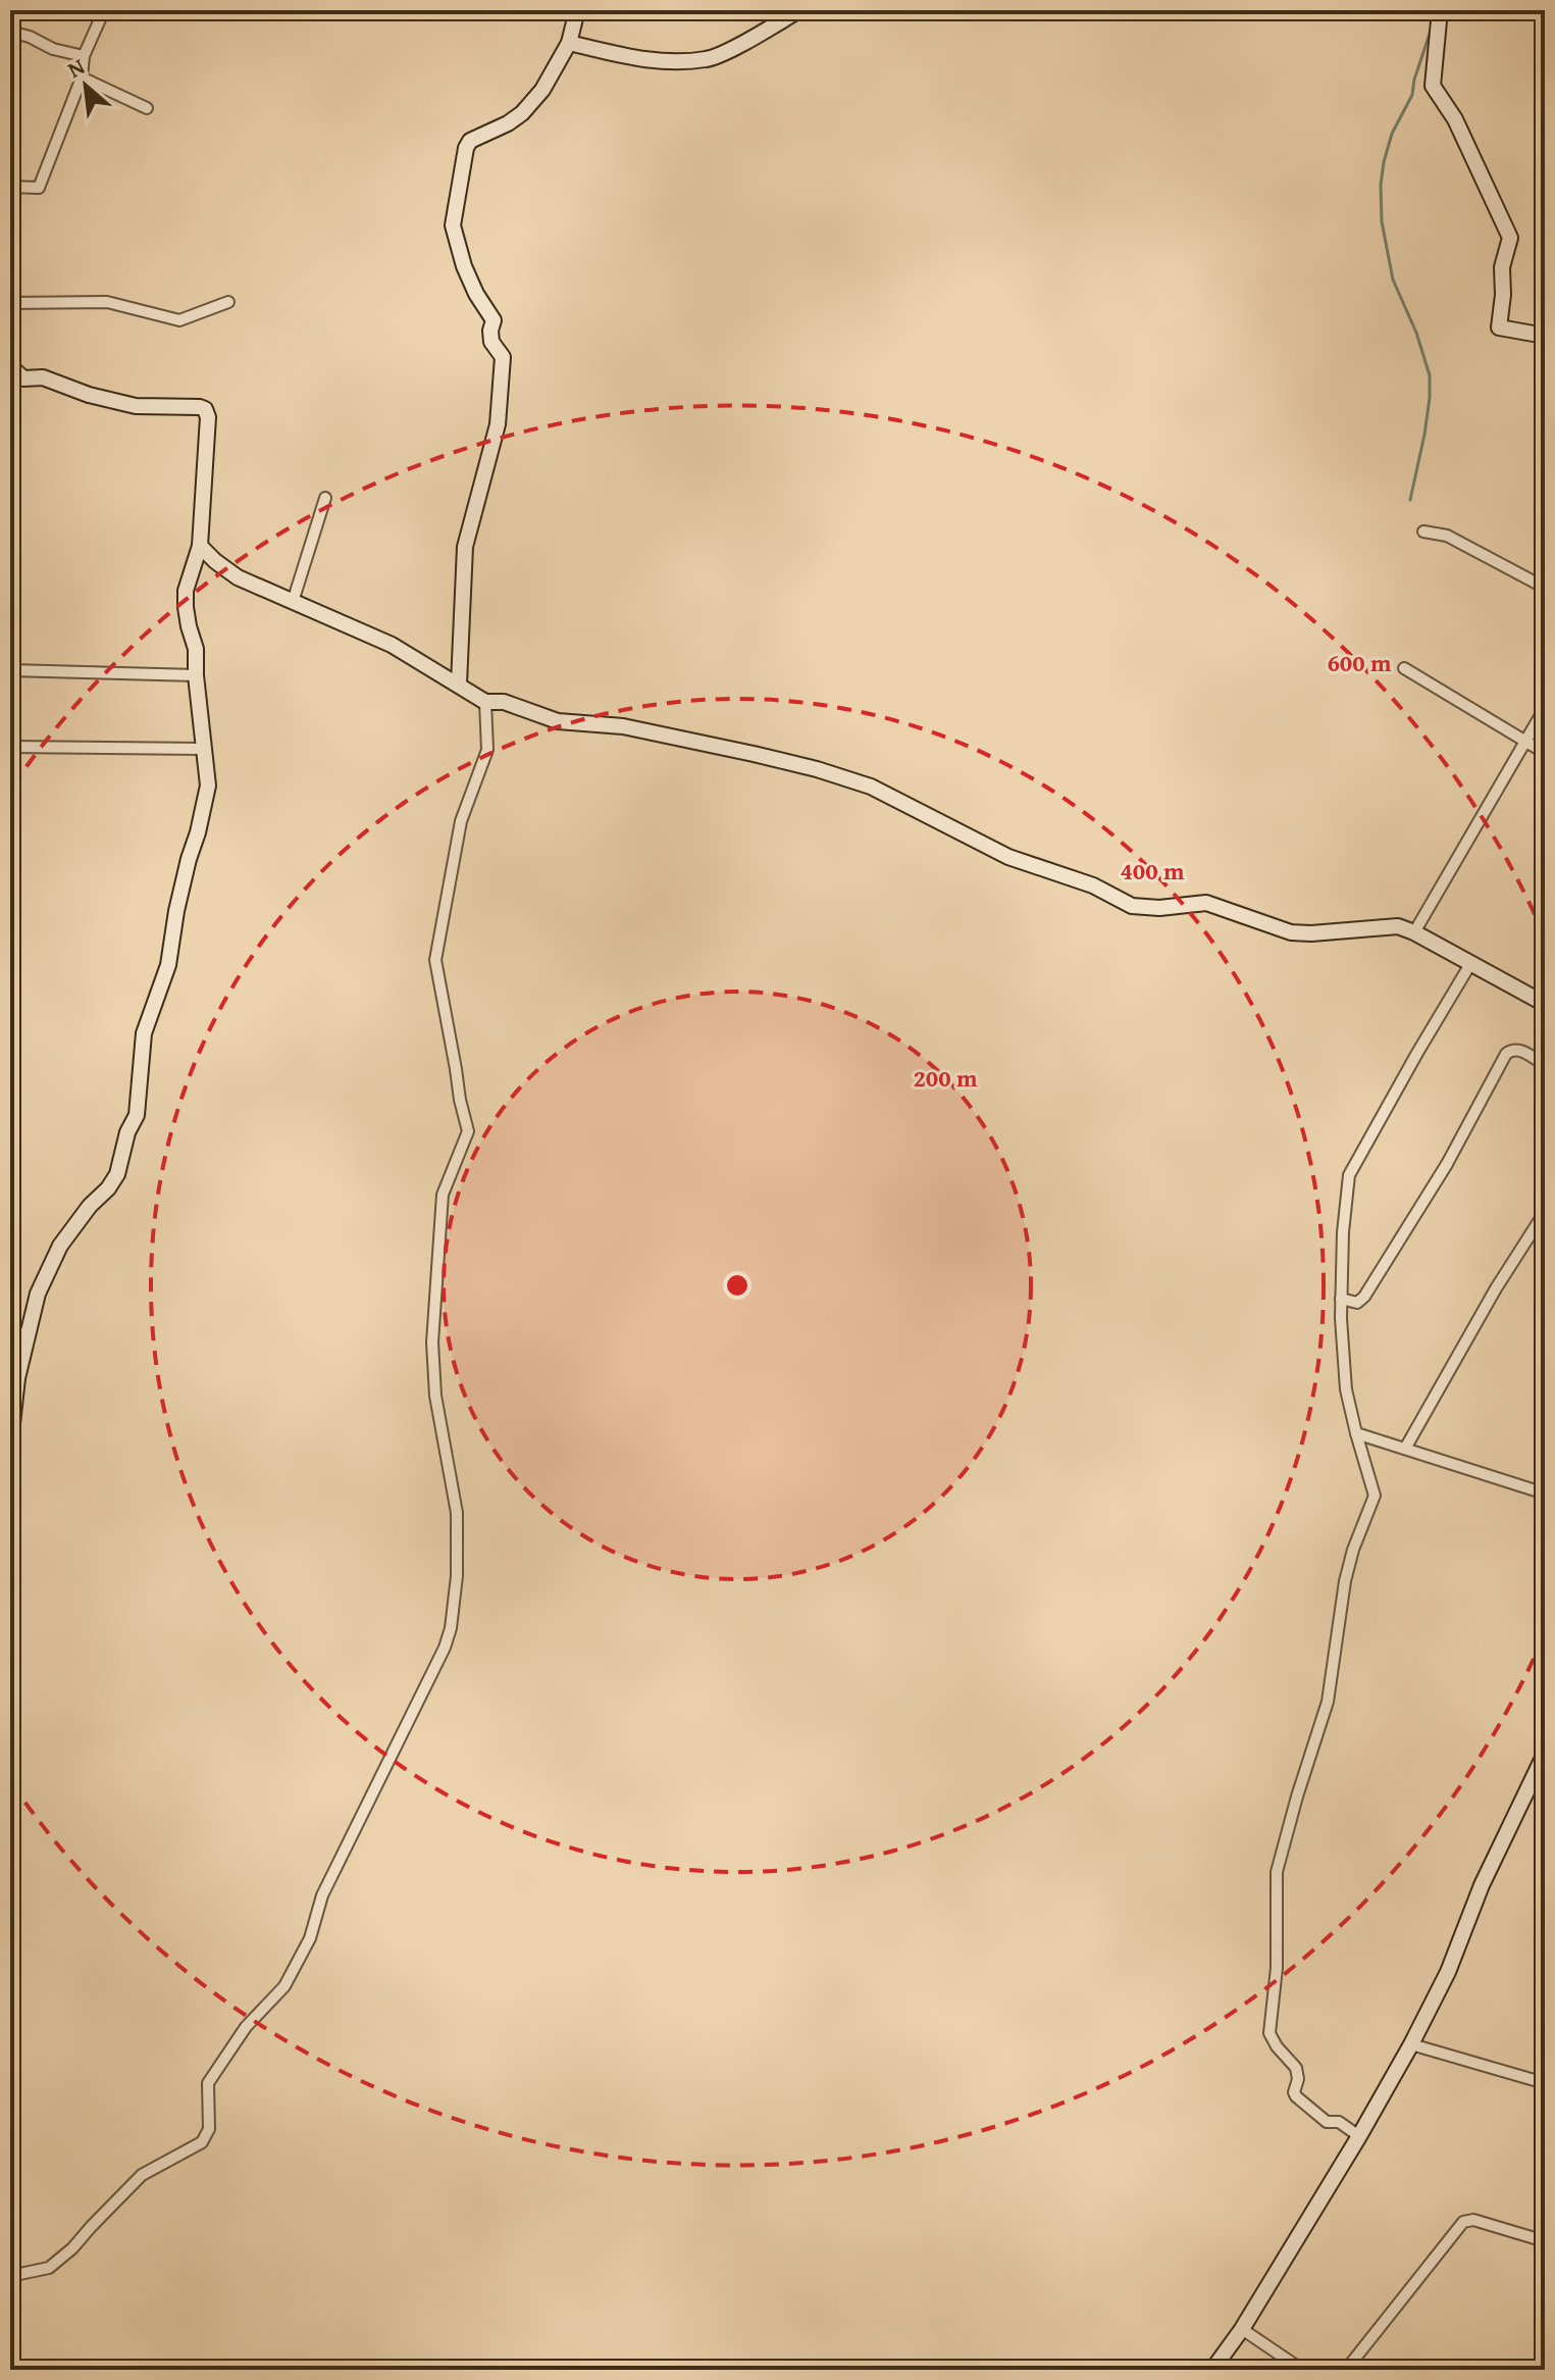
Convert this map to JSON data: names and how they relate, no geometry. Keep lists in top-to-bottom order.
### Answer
{
  "north": "top left",
  "rings": ["600 m", "400 m", "200 m"]
}
